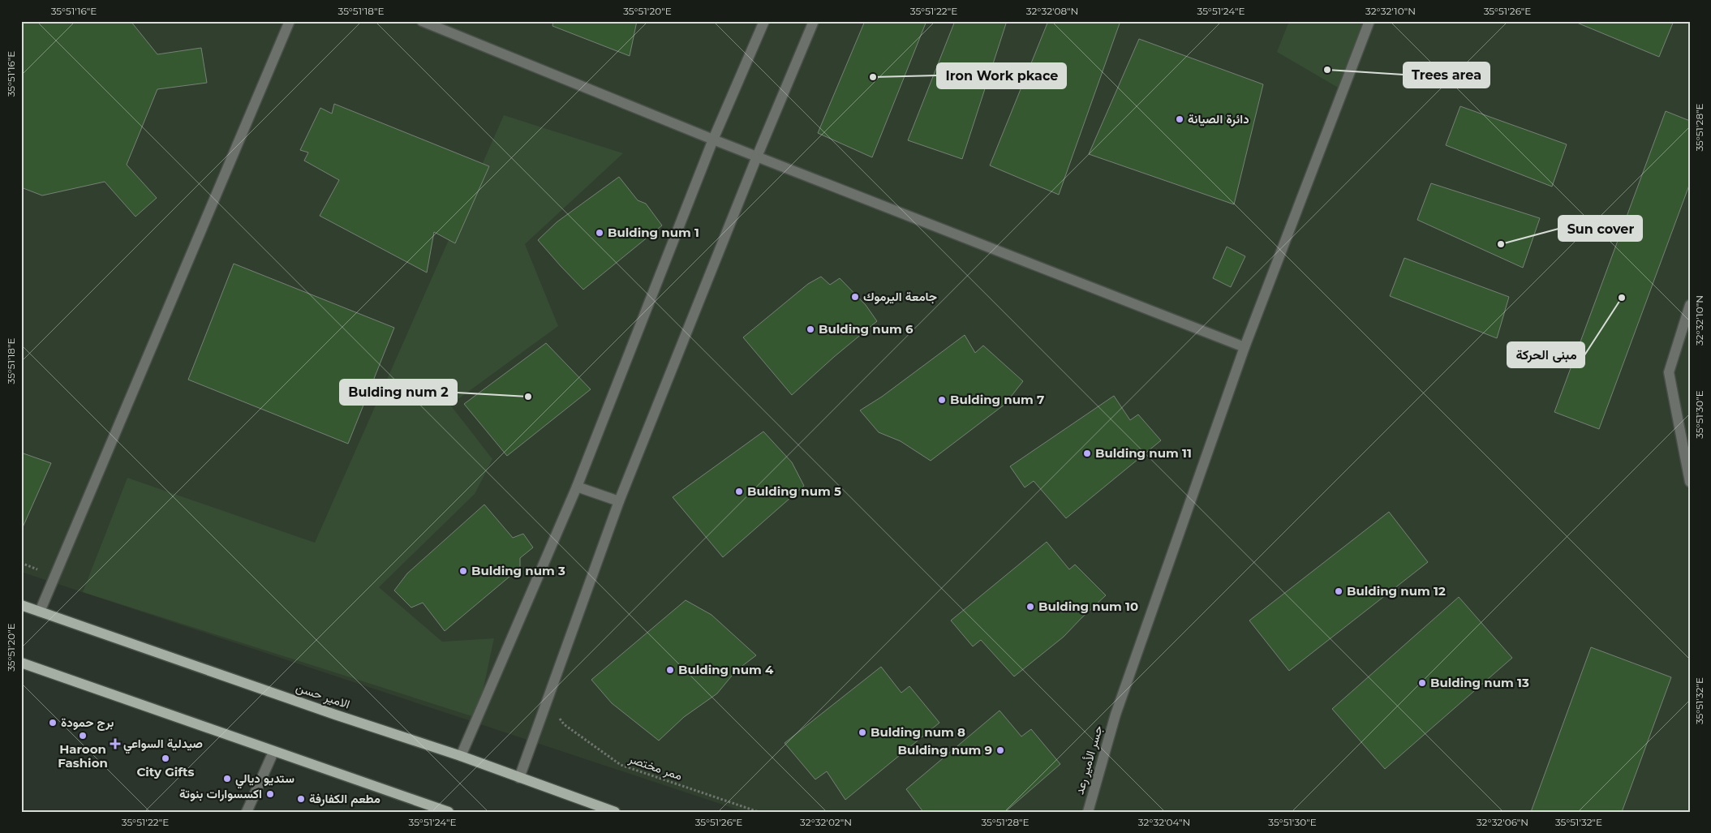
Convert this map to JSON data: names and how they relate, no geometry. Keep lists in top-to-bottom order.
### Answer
{
  "streets": {
    "main road": ["الامير حسن"],
    "street": ["جسر الأمير رعد"],
    "path": ["ممر مختصر"]
  },
  "places": {
    "other": [
      "Trees area",
      "Iron Work pkace",
      "دائرة الصيانة",
      "Bulding num 1",
      "Sun cover",
      "جامعة اليرموك",
      "مبنى الحركة",
      "Bulding num 6",
      "Bulding num 2",
      "Bulding num 7",
      "Bulding num 11",
      "Bulding num 5",
      "Bulding num 3",
      "Bulding num 12",
      "Bulding num 10",
      "Bulding num 4",
      "Bulding num 13",
      "برج حمودة",
      "Bulding num 8",
      "Haroon Fashion",
      "Bulding num 9",
      "City Gifts",
      "ستديو ديالي",
      "اكسسوارات بنوتة",
      "مطعم الكفارفة"
    ],
    "health": ["صيدلية السواعي"]
  },
  "coordinates": [
    "35°51'16\"E",
    "35°51'18\"E",
    "35°51'20\"E",
    "35°51'22\"E",
    "32°32'08\"N",
    "35°51'24\"E",
    "32°32'10\"N",
    "35°51'26\"E",
    "35°51'28\"E",
    "35°51'30\"E",
    "35°51'32\"E",
    "32°32'02\"N",
    "32°32'04\"N",
    "32°32'06\"N"
  ]
}
